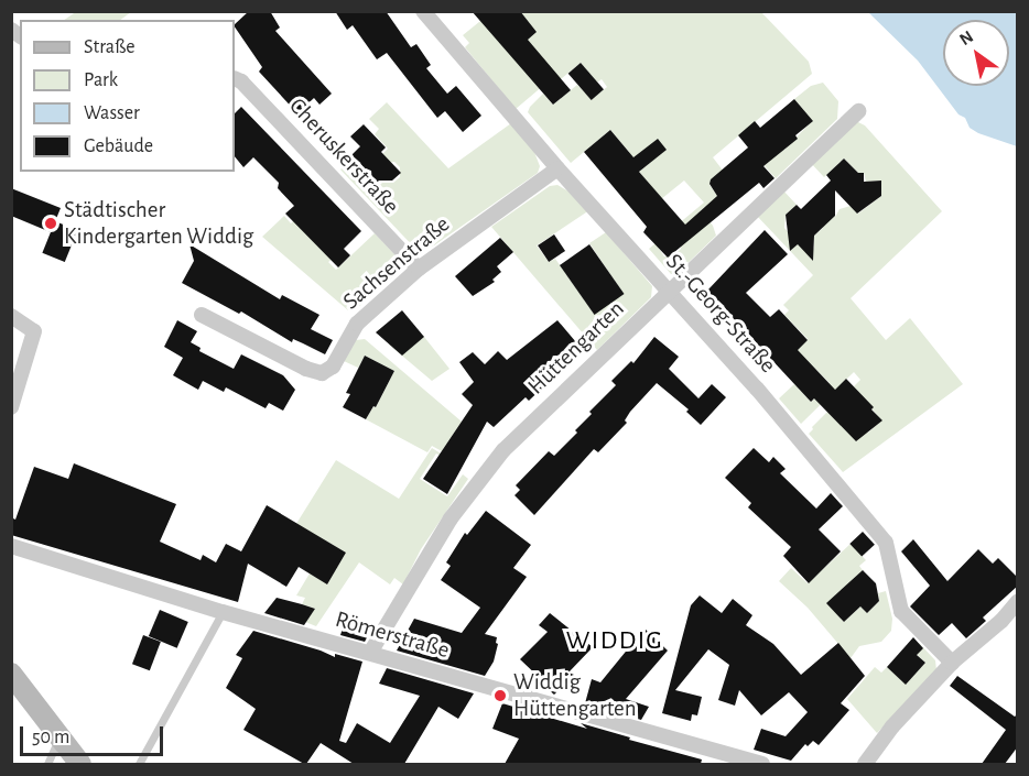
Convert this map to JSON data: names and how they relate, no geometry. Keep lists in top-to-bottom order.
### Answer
{
  "streets": {
    "street": [
      "Cheruskerstraße",
      "Sachsenstraße",
      "St.-Georg-Straße",
      "Hüttengarten",
      "Römerstraße"
    ]
  },
  "crossings": [
    ["Cheruskerstraße", "Sachsenstraße"],
    ["Sachsenstraße", "St.-Georg-Straße"],
    ["St.-Georg-Straße", "Hüttengarten"],
    ["Hüttengarten", "Römerstraße"]
  ],
  "districts": ["WIDDIG"],
  "places": ["Städtischer Kindergarten Widdig", "Widdig Hüttengarten"],
  "legend": [
    "Straße",
    "Park",
    "Wasser",
    "Gebäude"
  ],
  "scale_bar": "50 m",
  "north": "top left"
}
